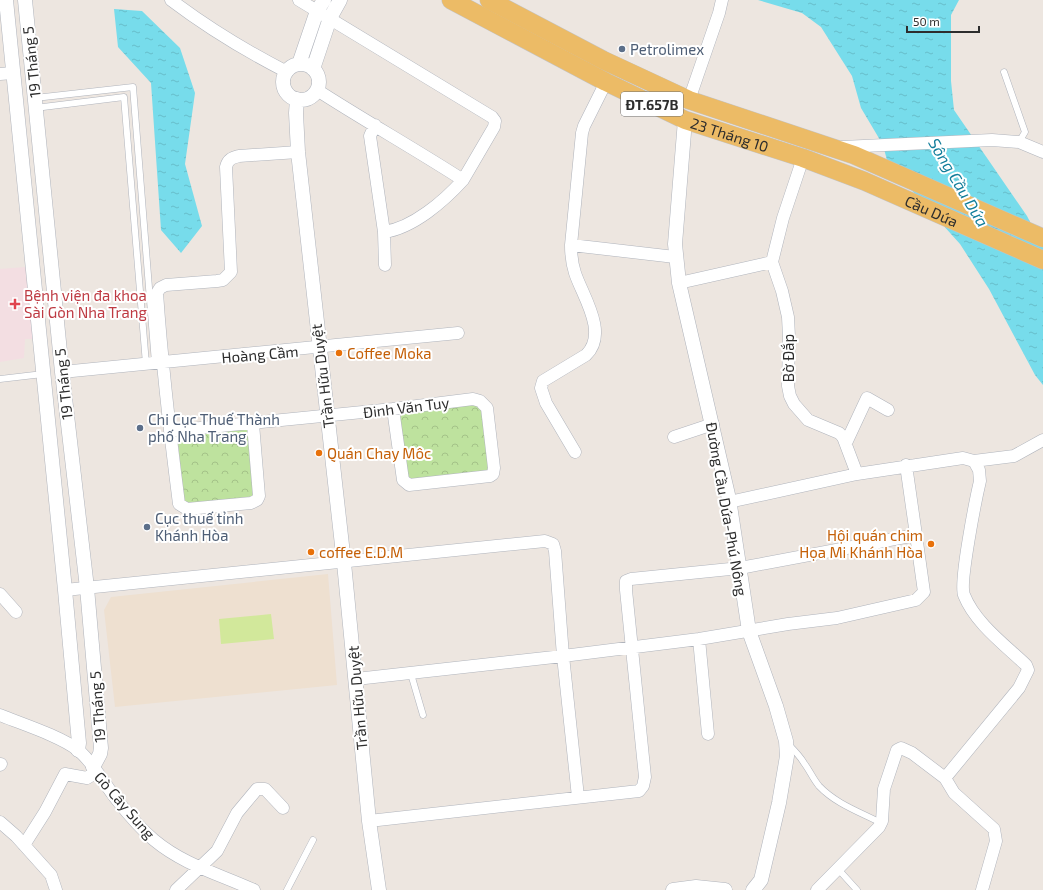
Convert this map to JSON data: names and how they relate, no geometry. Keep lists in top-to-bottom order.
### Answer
{
  "streets": {
    "main road": ["ĐT.657B", "23 Tháng 10", "Cầu Dứa"],
    "street": [
      "19 Tháng 5",
      "Hoàng Cầm",
      "Bờ Đắp",
      "Trần Hữu Duyệt",
      "Đinh Văn Tuy",
      "Đường Cầu Dứa-Phú Nông",
      "Gò Cây Sung"
    ]
  },
  "crossings": [
    ["19 Tháng 5", "Hoàng Cầm"],
    ["19 Tháng 5", "Gò Cây Sung"],
    ["23 Tháng 10", "Cầu Dứa"],
    ["23 Tháng 10", "Đường Cầu Dứa-Phú Nông"],
    ["Hoàng Cầm", "Trần Hữu Duyệt"],
    ["Trần Hữu Duyệt", "Đinh Văn Tuy"]
  ],
  "water": ["Sông Cầu Dứa"],
  "places": {
    "other": [
      "Petrolimex",
      "Coffee Moka",
      "Chi Cục Thuế Thành phố Nha Trang",
      "Quán Chay Môc",
      "Cục thuế tỉnh Khánh Hòa",
      "Hội quán chim Họa Mi Khánh Hòa",
      "coffee E.D.M"
    ],
    "health": ["Bệnh viện đa khoa Sài Gòn Nha Trang"]
  },
  "scale_bar": "50 m"
}
